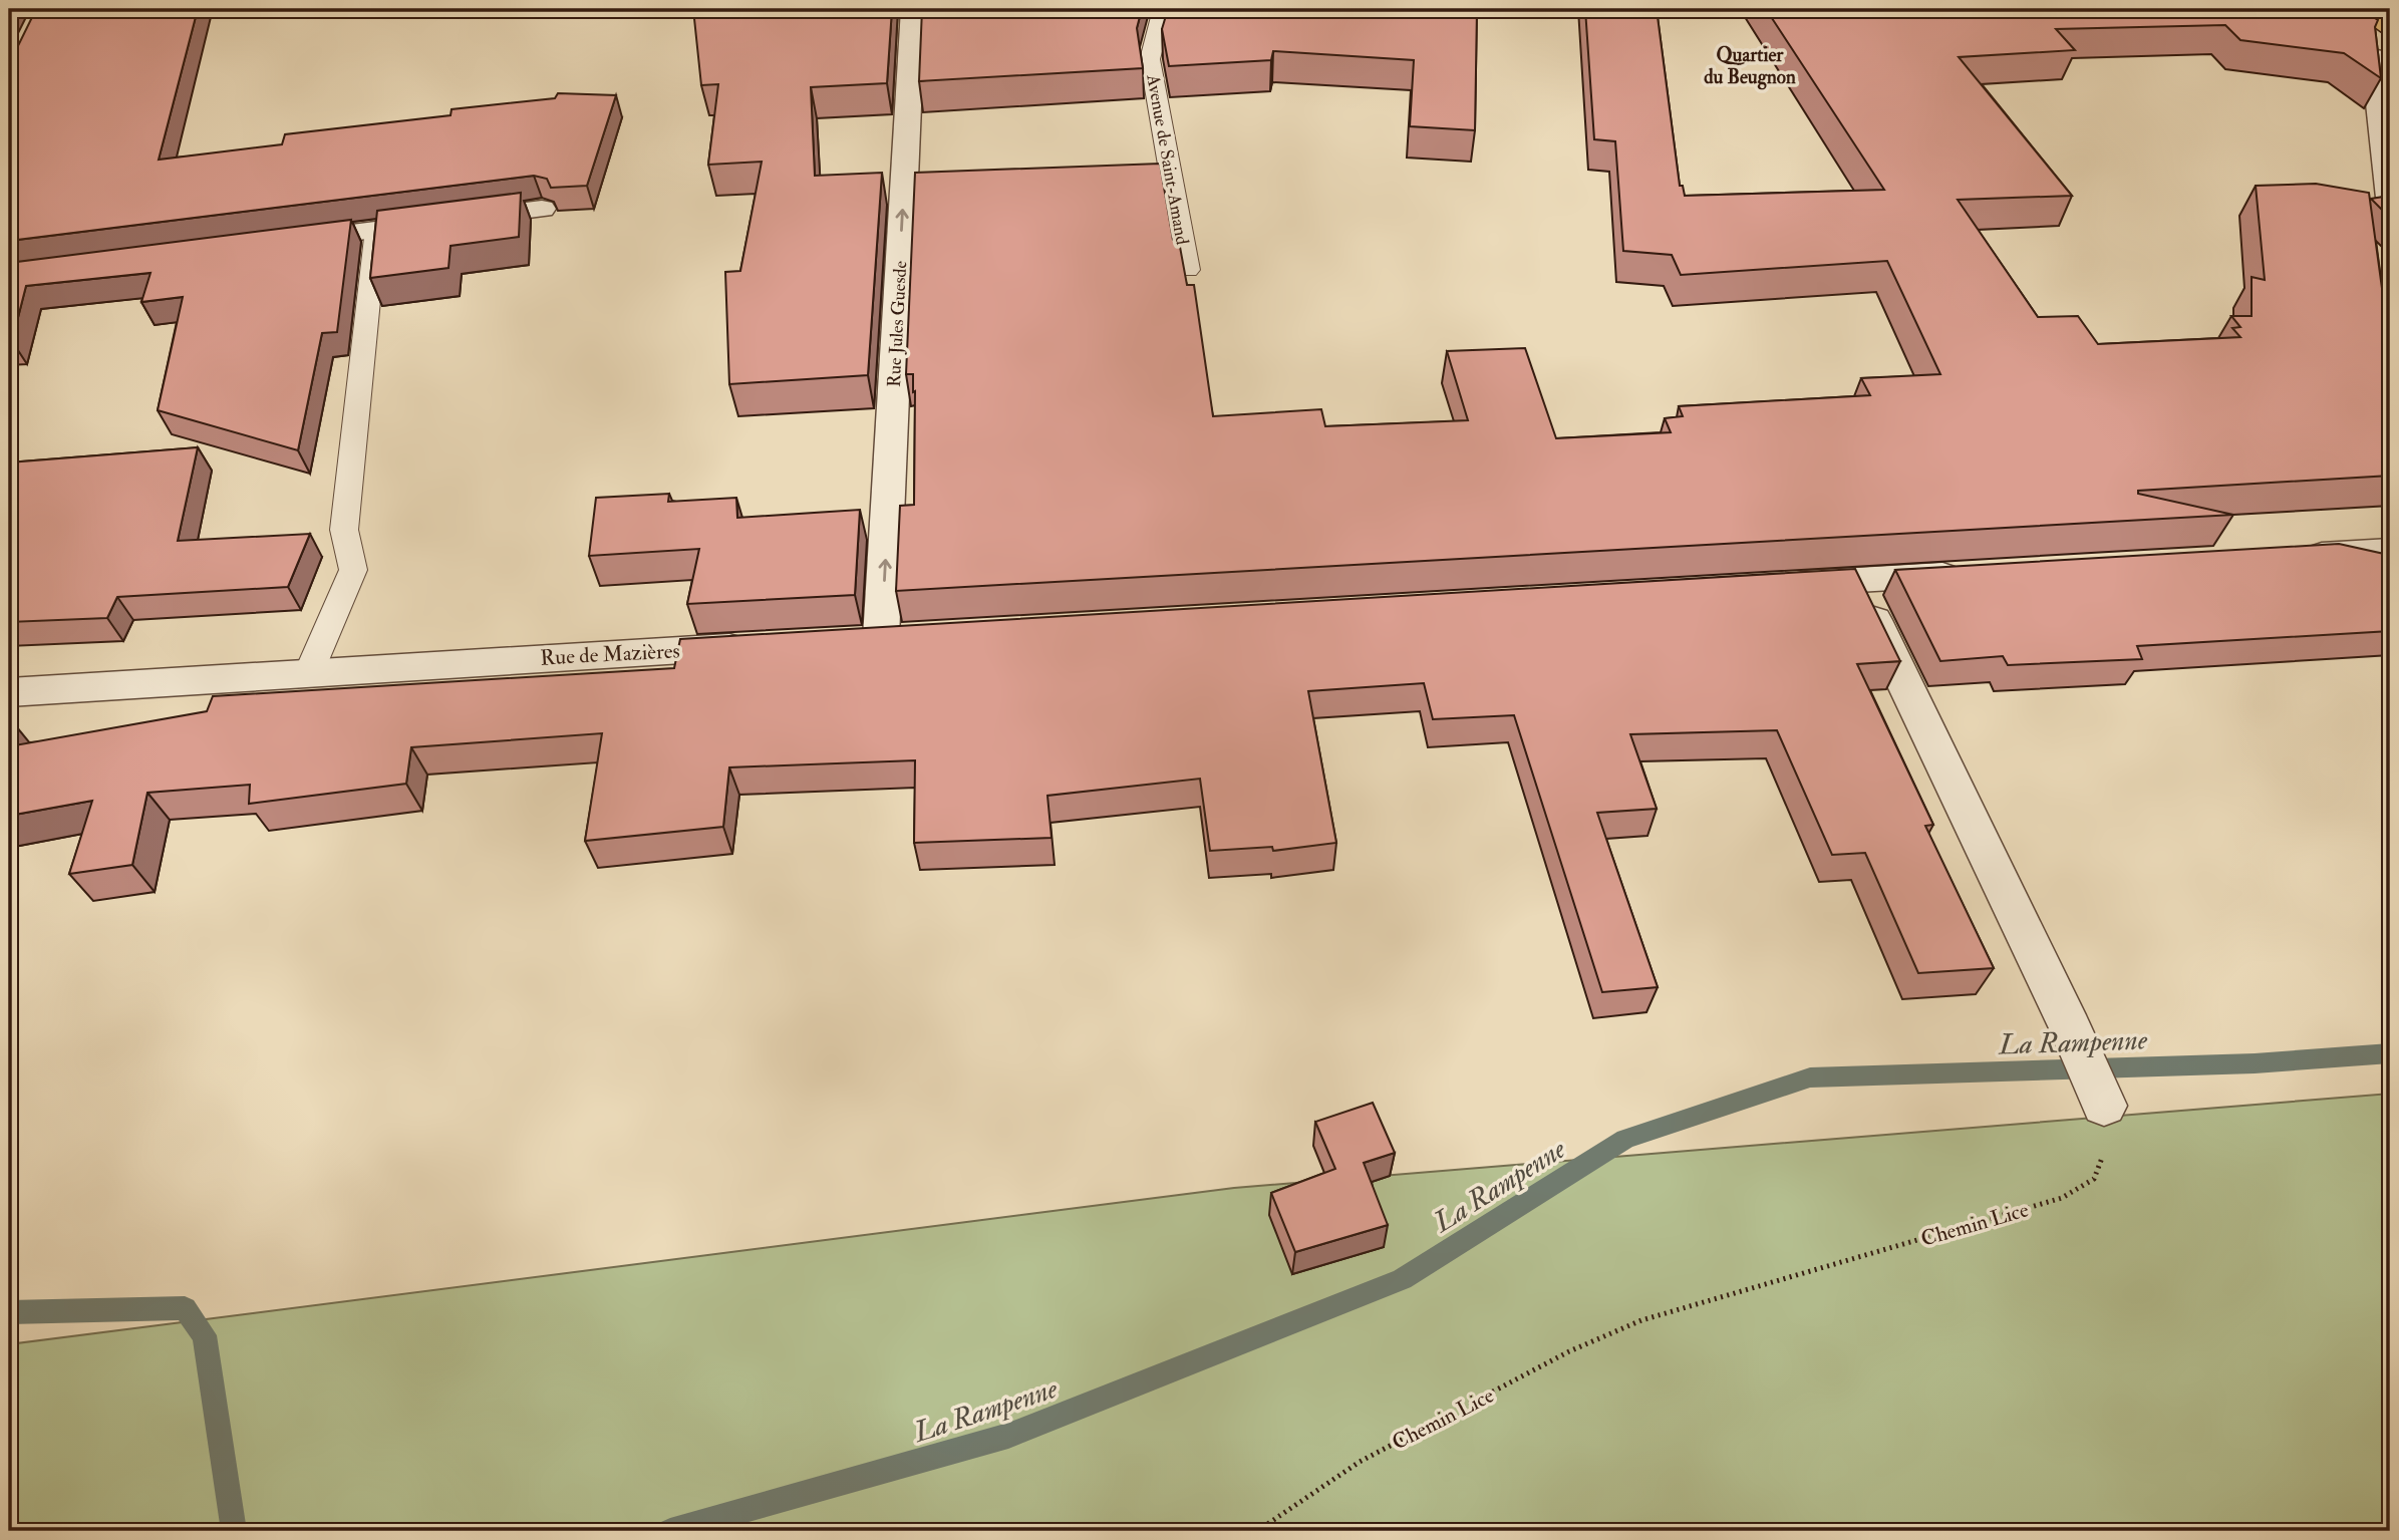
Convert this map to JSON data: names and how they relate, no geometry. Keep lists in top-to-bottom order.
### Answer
{
  "streets": {
    "street": ["Rue Jules Guesde", "Rue de Mazières"],
    "lane": ["Avenue de Saint-Amand"],
    "path": ["Chemin Lice"]
  },
  "one_way": ["Rue Jules Guesde"],
  "districts": ["Quartier du Beugnon"],
  "water": ["La Rampenne"]
}
